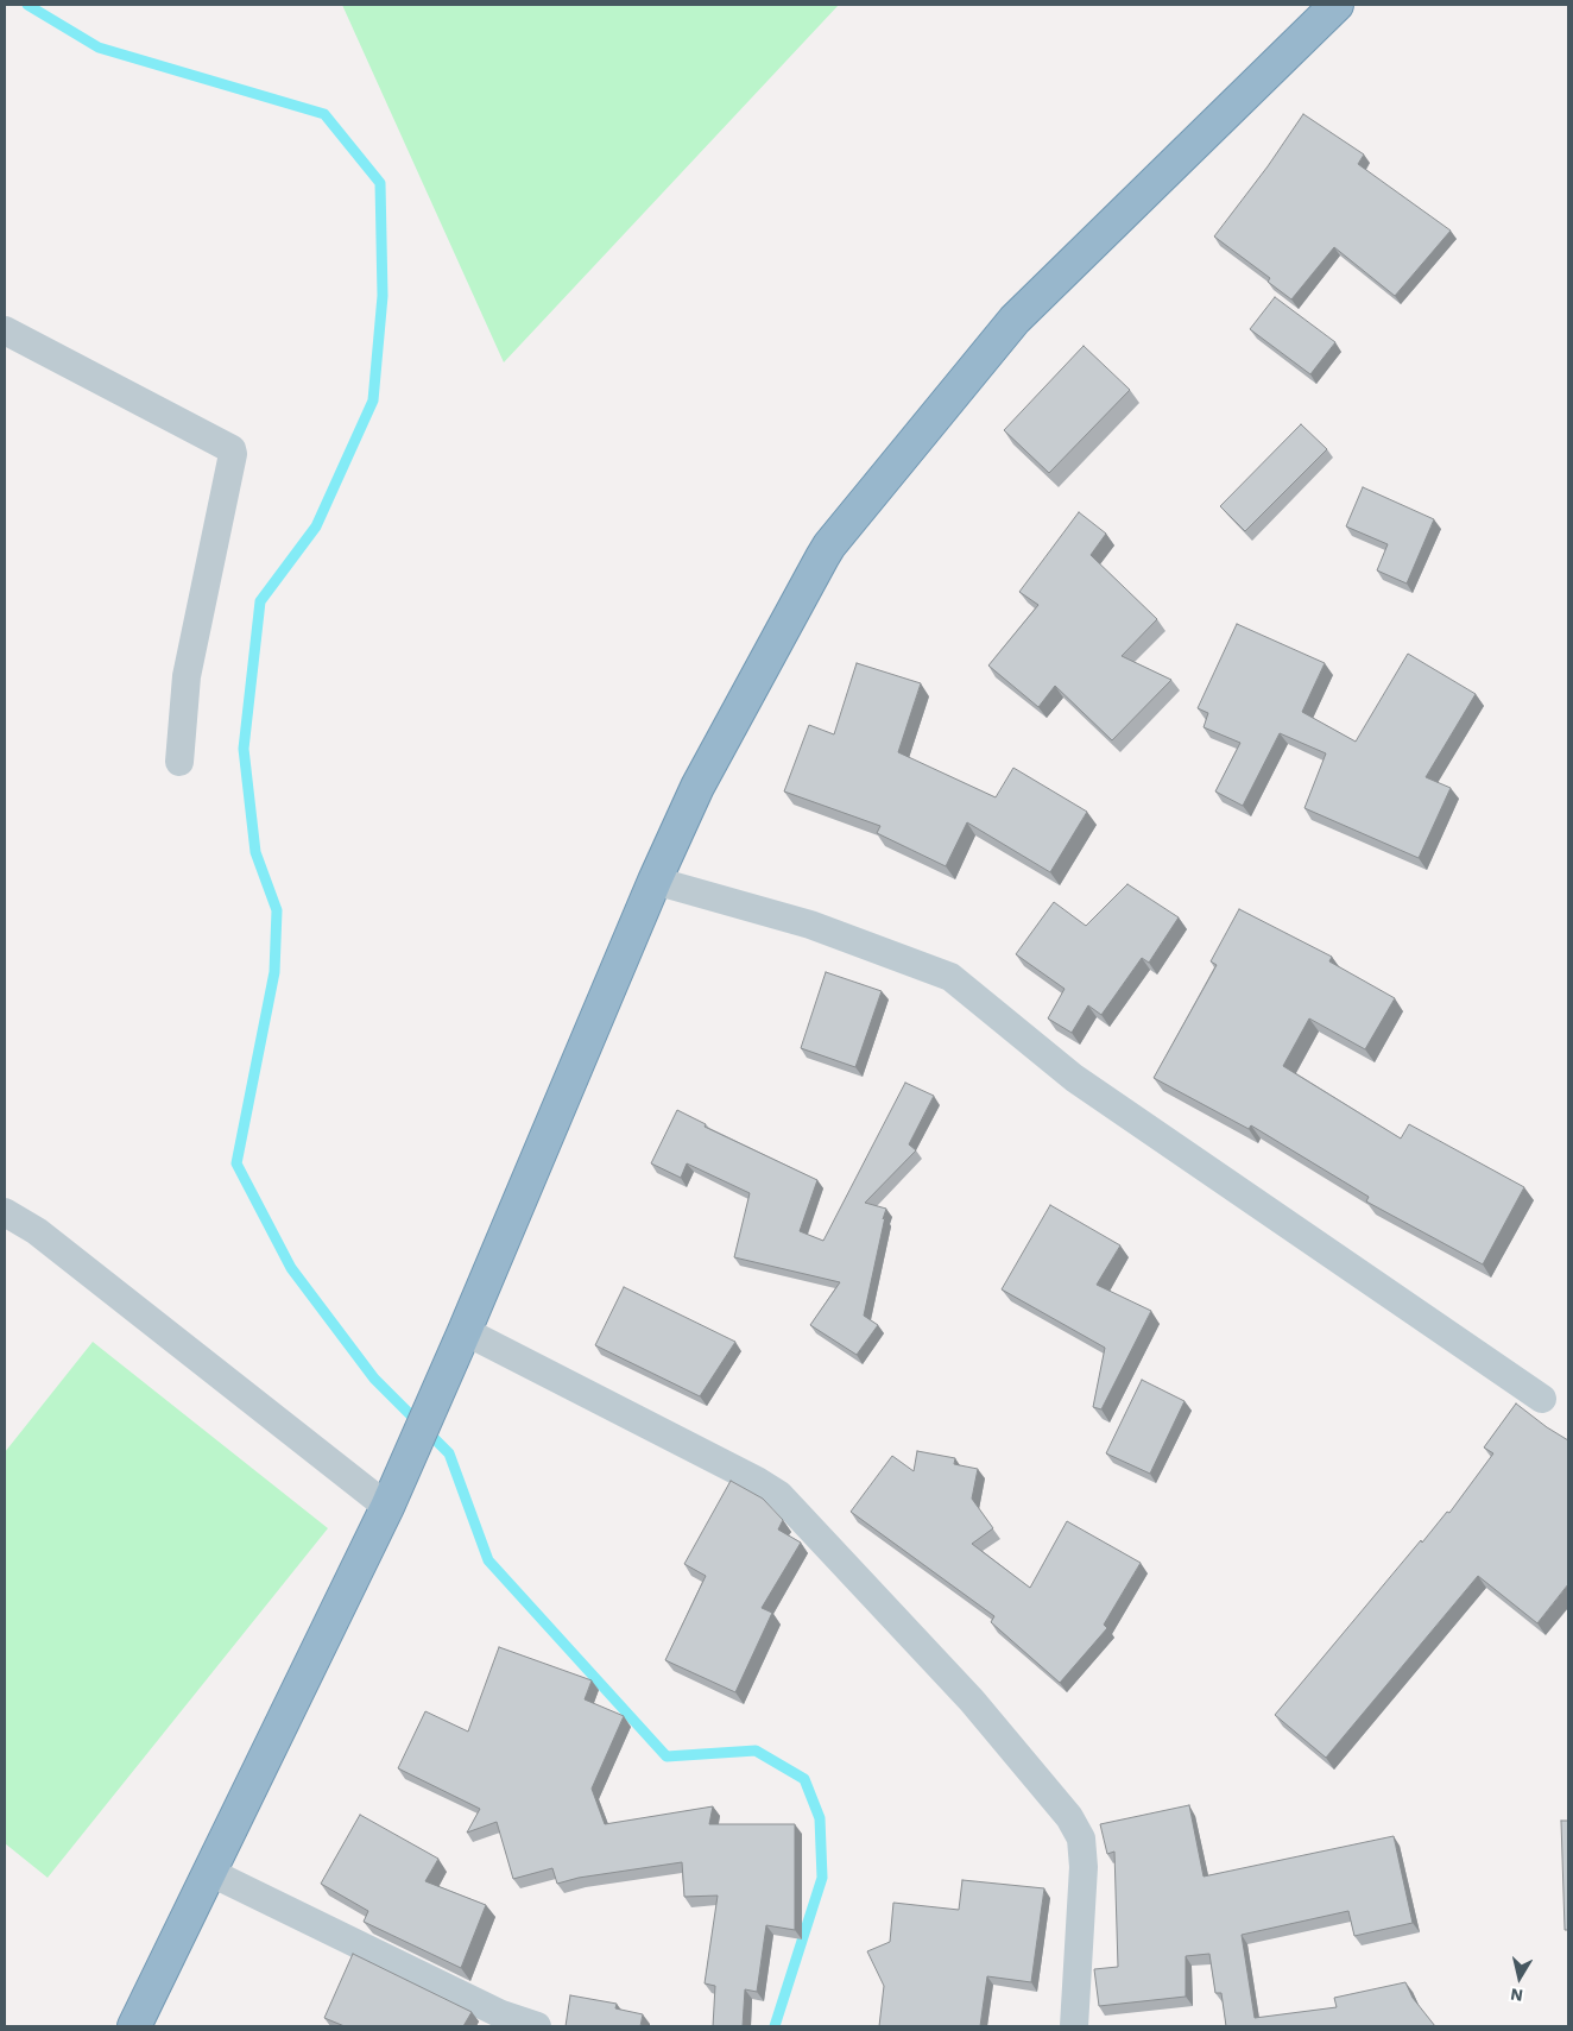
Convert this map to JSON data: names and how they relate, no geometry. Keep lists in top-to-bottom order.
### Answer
{
  "north": "bottom"
}
